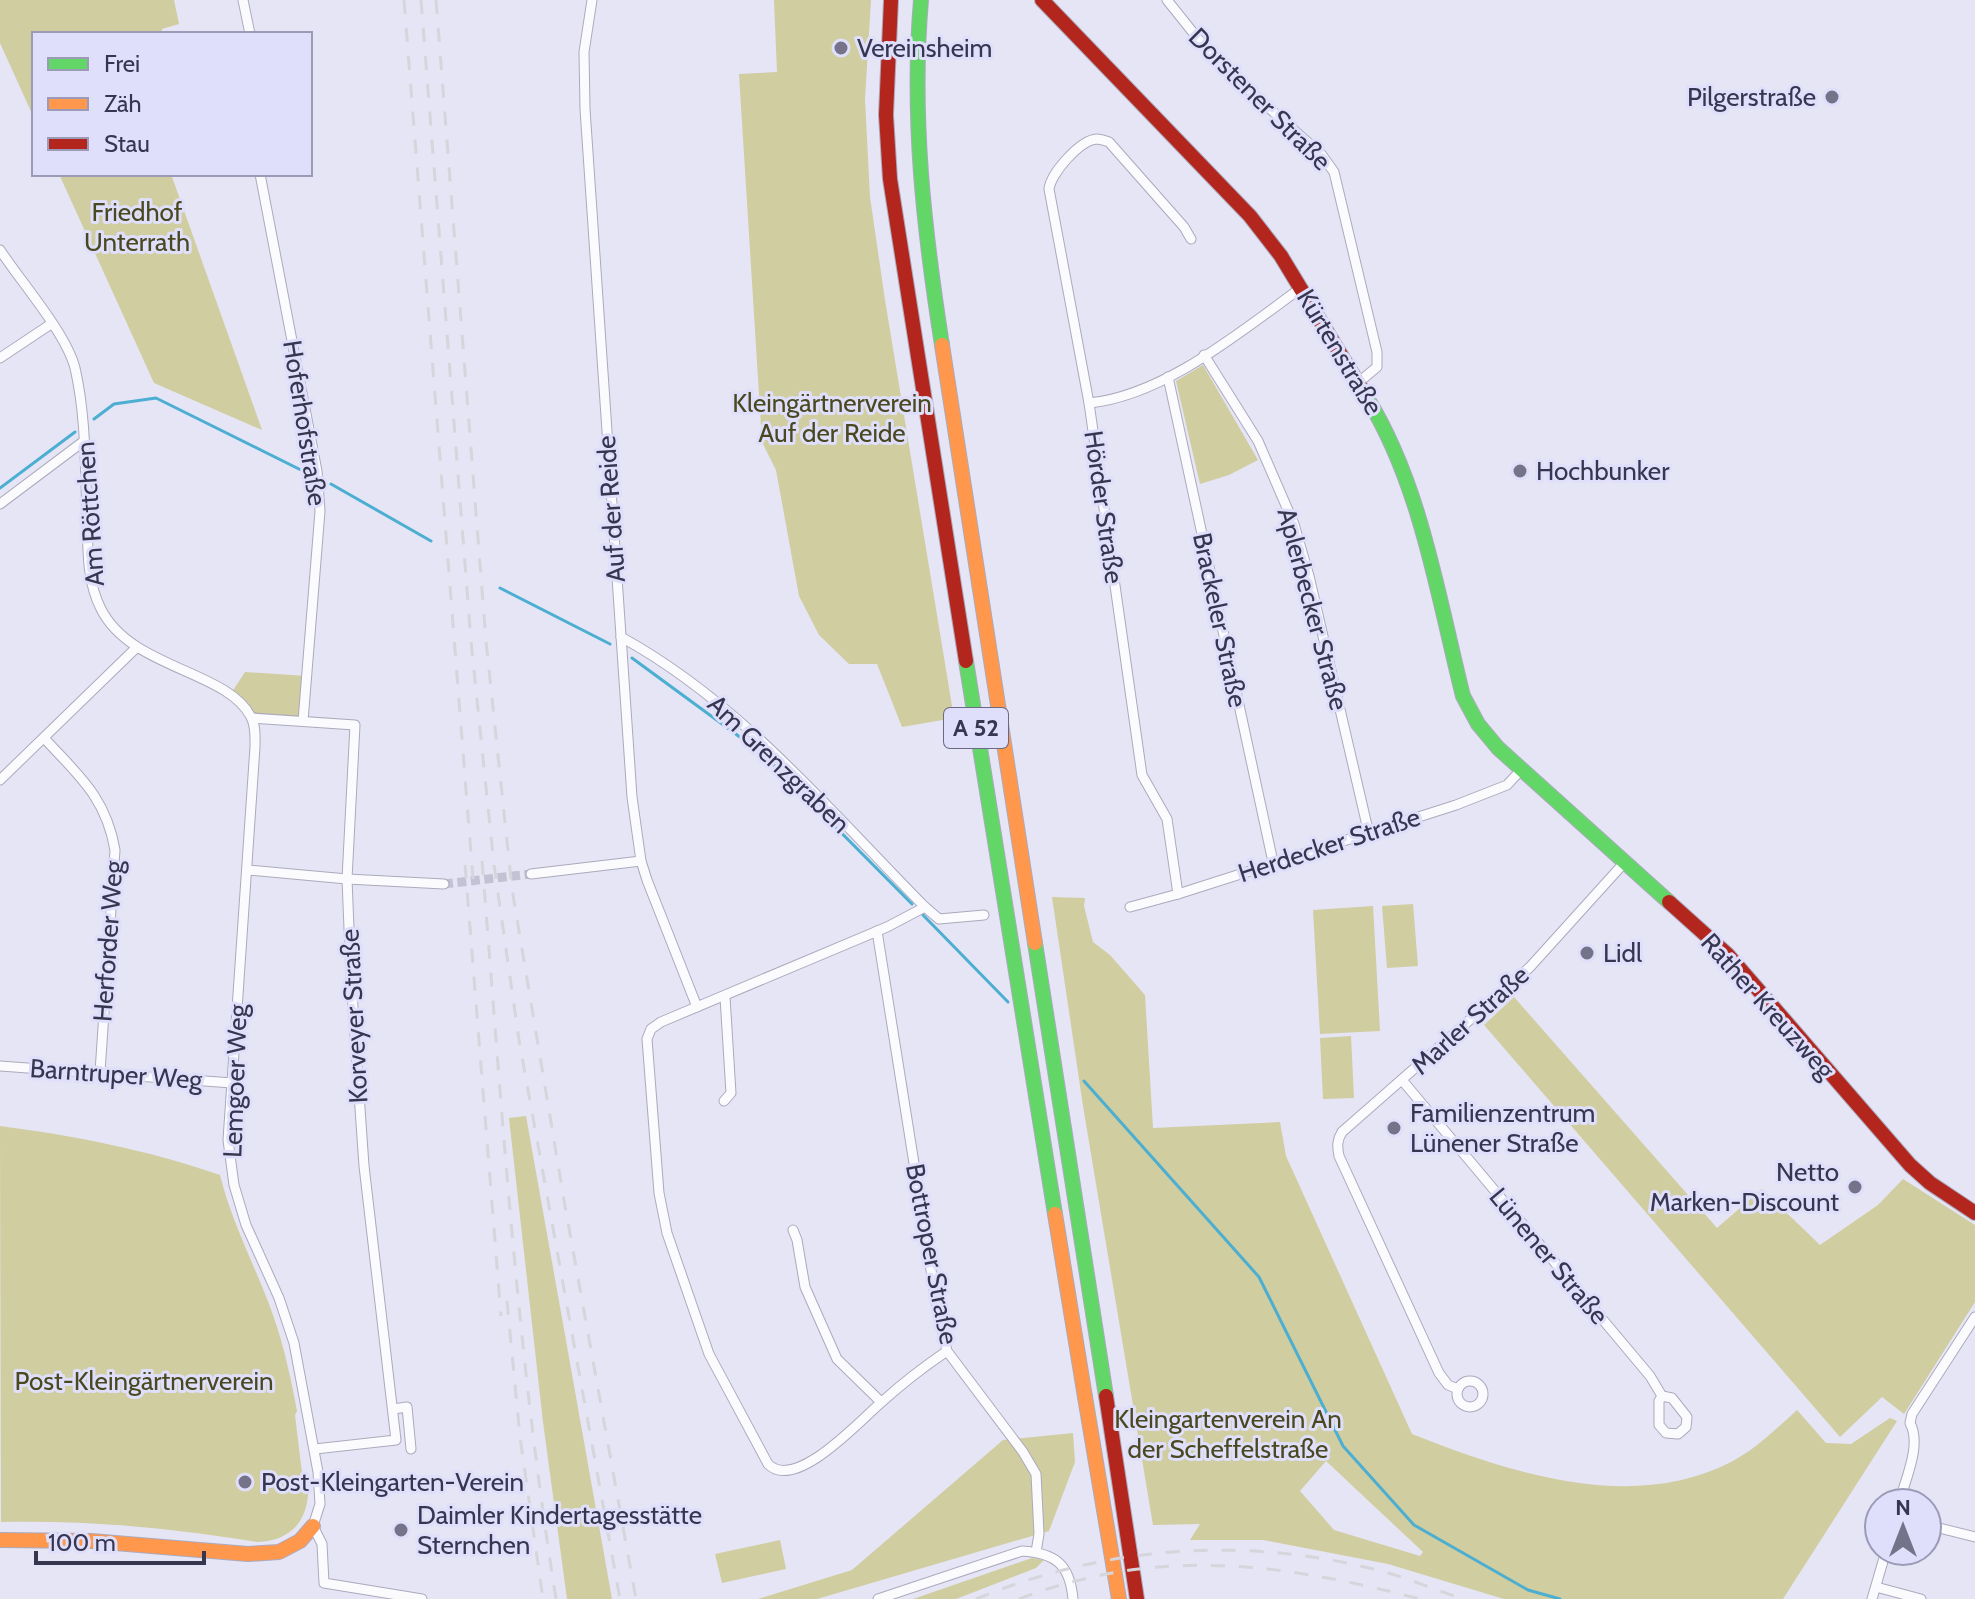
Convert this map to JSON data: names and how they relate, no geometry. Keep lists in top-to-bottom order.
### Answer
{
  "streets": {
    "main road": ["Kürtenstraße", "A 52", "Rather Kreuzweg"],
    "street": [
      "Dorstener Straße",
      "Hoferhofstraße",
      "Hörder Straße",
      "Auf der Reide",
      "Am Röttchen",
      "Aplerbecker Straße",
      "Brackeler Straße",
      "Am Grenzgraben",
      "Herdecker Straße",
      "Herforder Weg",
      "Korveyer Straße",
      "Marler Straße",
      "Barntruper Weg",
      "Lemgoer Weg",
      "Bottroper Straße",
      "Lünener Straße"
    ]
  },
  "crossings": [
    ["Dorstener Straße", "Kürtenstraße"],
    ["Kürtenstraße", "Herdecker Straße"],
    ["Kürtenstraße", "Rather Kreuzweg"],
    ["Hoferhofstraße", "Korveyer Straße"],
    ["Hörder Straße", "Herdecker Straße"],
    ["Auf der Reide", "Am Grenzgraben"],
    ["Am Röttchen", "Korveyer Straße"],
    ["Am Röttchen", "Lemgoer Weg"],
    ["Aplerbecker Straße", "Herdecker Straße"],
    ["Brackeler Straße", "Herdecker Straße"],
    ["Herdecker Straße", "Rather Kreuzweg"],
    ["Herforder Weg", "Barntruper Weg"],
    ["Rather Kreuzweg", "Marler Straße"],
    ["Korveyer Straße", "Lemgoer Weg"],
    ["Marler Straße", "Lünener Straße"],
    ["Barntruper Weg", "Lemgoer Weg"]
  ],
  "parks": [
    "Friedhof Unterrath",
    "Kleingärtnerverein Auf der Reide",
    "Post-Kleingärtnerverein",
    "Kleingartenverein An der Scheffelstraße"
  ],
  "places": [
    "Vereinsheim",
    "Pilgerstraße",
    "Hochbunker",
    "Lidl",
    "Familienzentrum Lünener Straße",
    "Netto Marken-Discount",
    "Post-Kleingarten-Verein",
    "Daimler Kindertagesstätte Sternchen"
  ],
  "legend": ["Frei", "Zäh", "Stau"],
  "scale_bar": "100 m",
  "north": "top"
}
